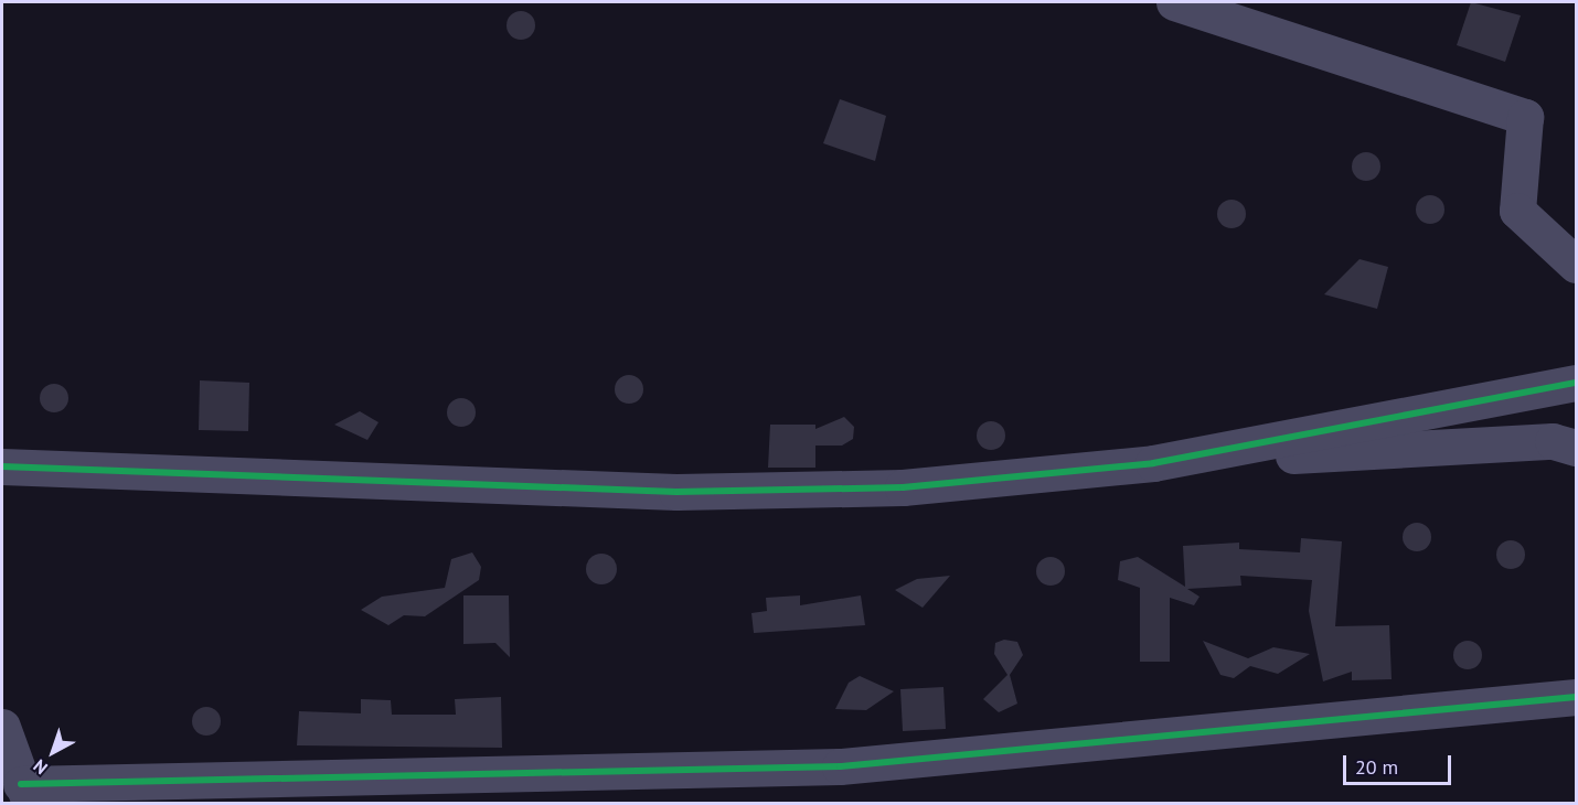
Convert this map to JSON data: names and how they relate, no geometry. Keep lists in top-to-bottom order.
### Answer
{
  "scale_bar": "20 m",
  "north": "bottom left"
}
